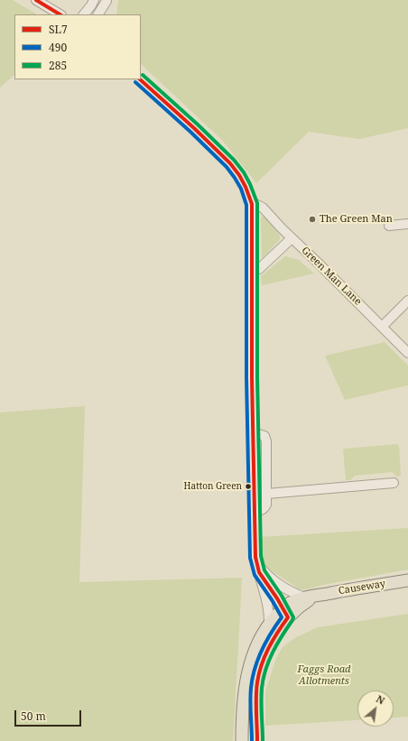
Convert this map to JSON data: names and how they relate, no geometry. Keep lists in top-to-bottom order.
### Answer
{
  "streets": {
    "main road": ["Causeway"],
    "street": ["Green Man Lane"]
  },
  "parks": ["Faggs Road Allotments"],
  "places": ["The Green Man", "Hatton Green"],
  "lines": ["transit line SL7", "transit line 285", "transit line 490"],
  "legend": ["SL7", "490", "285"],
  "scale_bar": "50 m",
  "north": "top right"
}
